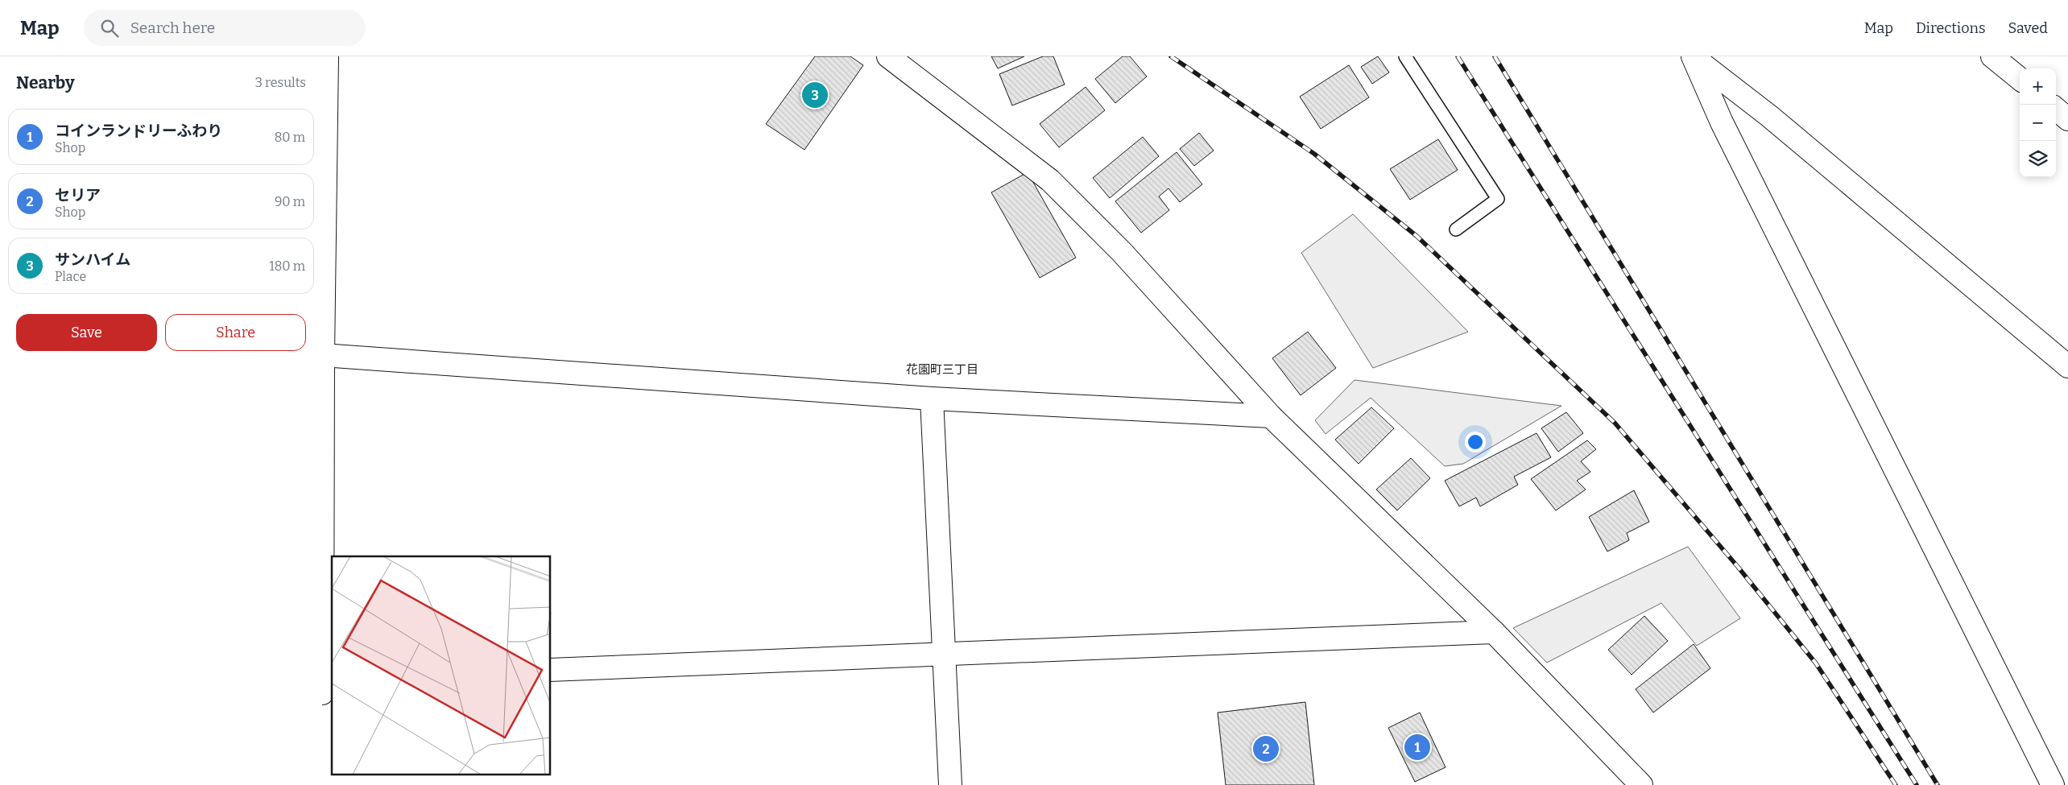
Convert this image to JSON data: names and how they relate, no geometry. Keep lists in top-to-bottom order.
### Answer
{
  "districts": ["花園町三丁目"],
  "page": {
    "header": "Map",
    "search": "Search here",
    "nav": ["Map", "Directions", "Saved"],
    "heading": ["Nearby", "3 results"],
    "map_buttons": ["+", "−"],
    "pins": ["3", "1", "2"],
    "list": [
      {
        "mark": "1",
        "name": "コインランドリーふわり",
        "note": "Shop",
        "value": "80 m"
      },
      {
        "mark": "2",
        "name": "セリア",
        "note": "Shop",
        "value": "90 m"
      },
      {
        "mark": "3",
        "name": "サンハイム",
        "note": "Place",
        "value": "180 m"
      }
    ],
    "buttons": ["Save", "Share"]
  }
}
